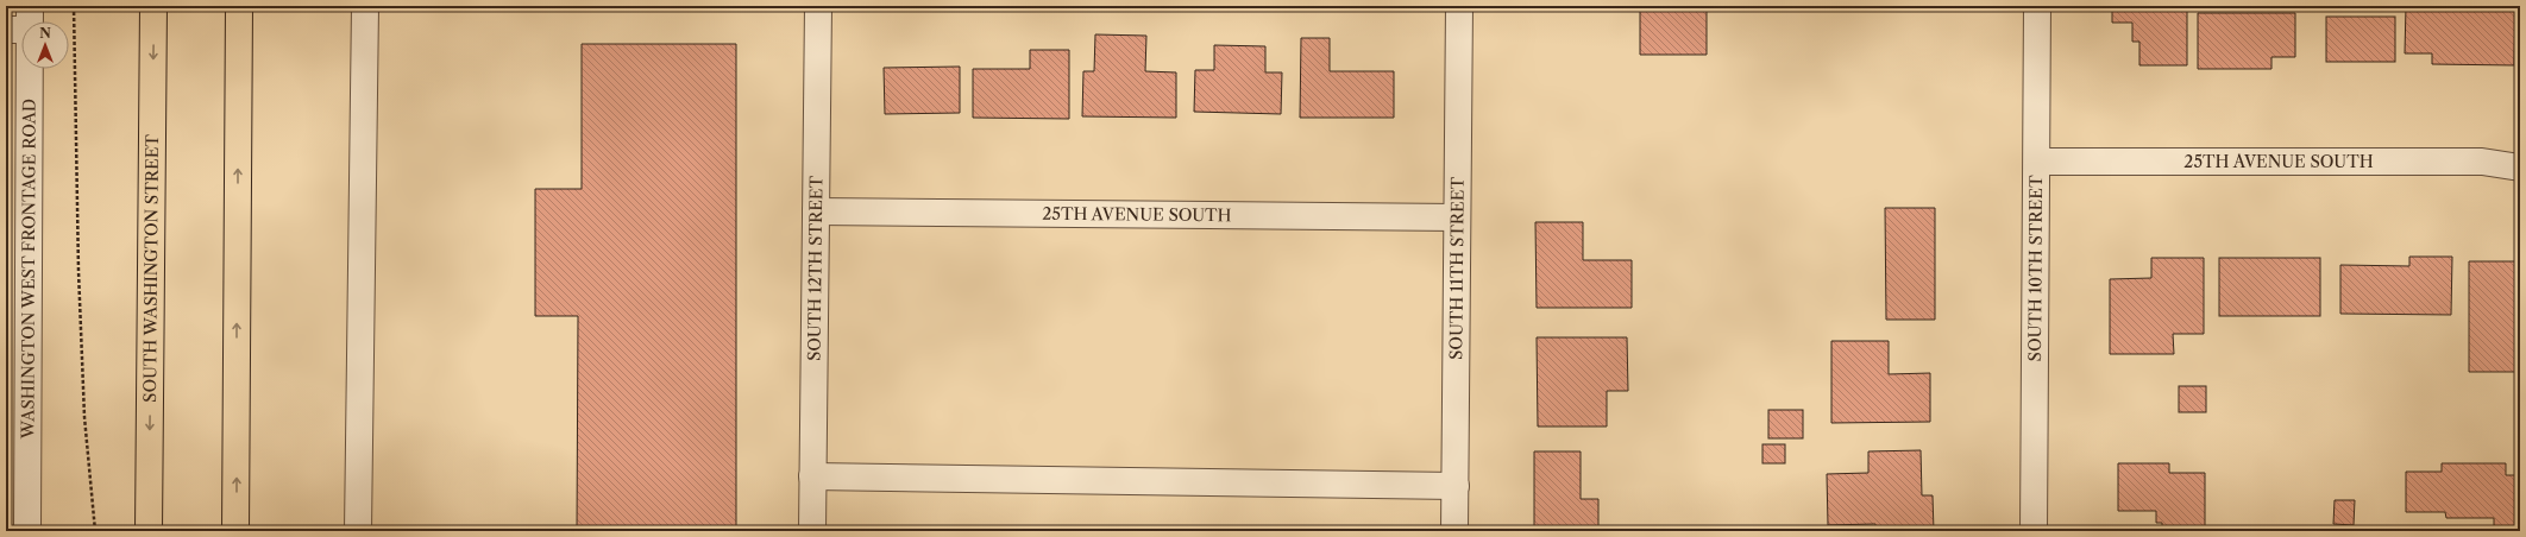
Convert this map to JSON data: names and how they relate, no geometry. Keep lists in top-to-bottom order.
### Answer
{
  "streets": {
    "main road": ["SOUTH WASHINGTON STREET"],
    "street": [
      "25TH AVENUE SOUTH",
      "WASHINGTON WEST FRONTAGE ROAD",
      "SOUTH 12TH STREET",
      "SOUTH 11TH STREET",
      "SOUTH 10TH STREET"
    ]
  },
  "crossings": [
    ["25TH AVENUE SOUTH", "SOUTH 12TH STREET"],
    ["25TH AVENUE SOUTH", "SOUTH 11TH STREET"],
    ["25TH AVENUE SOUTH", "SOUTH 10TH STREET"]
  ],
  "north": "top"
}
